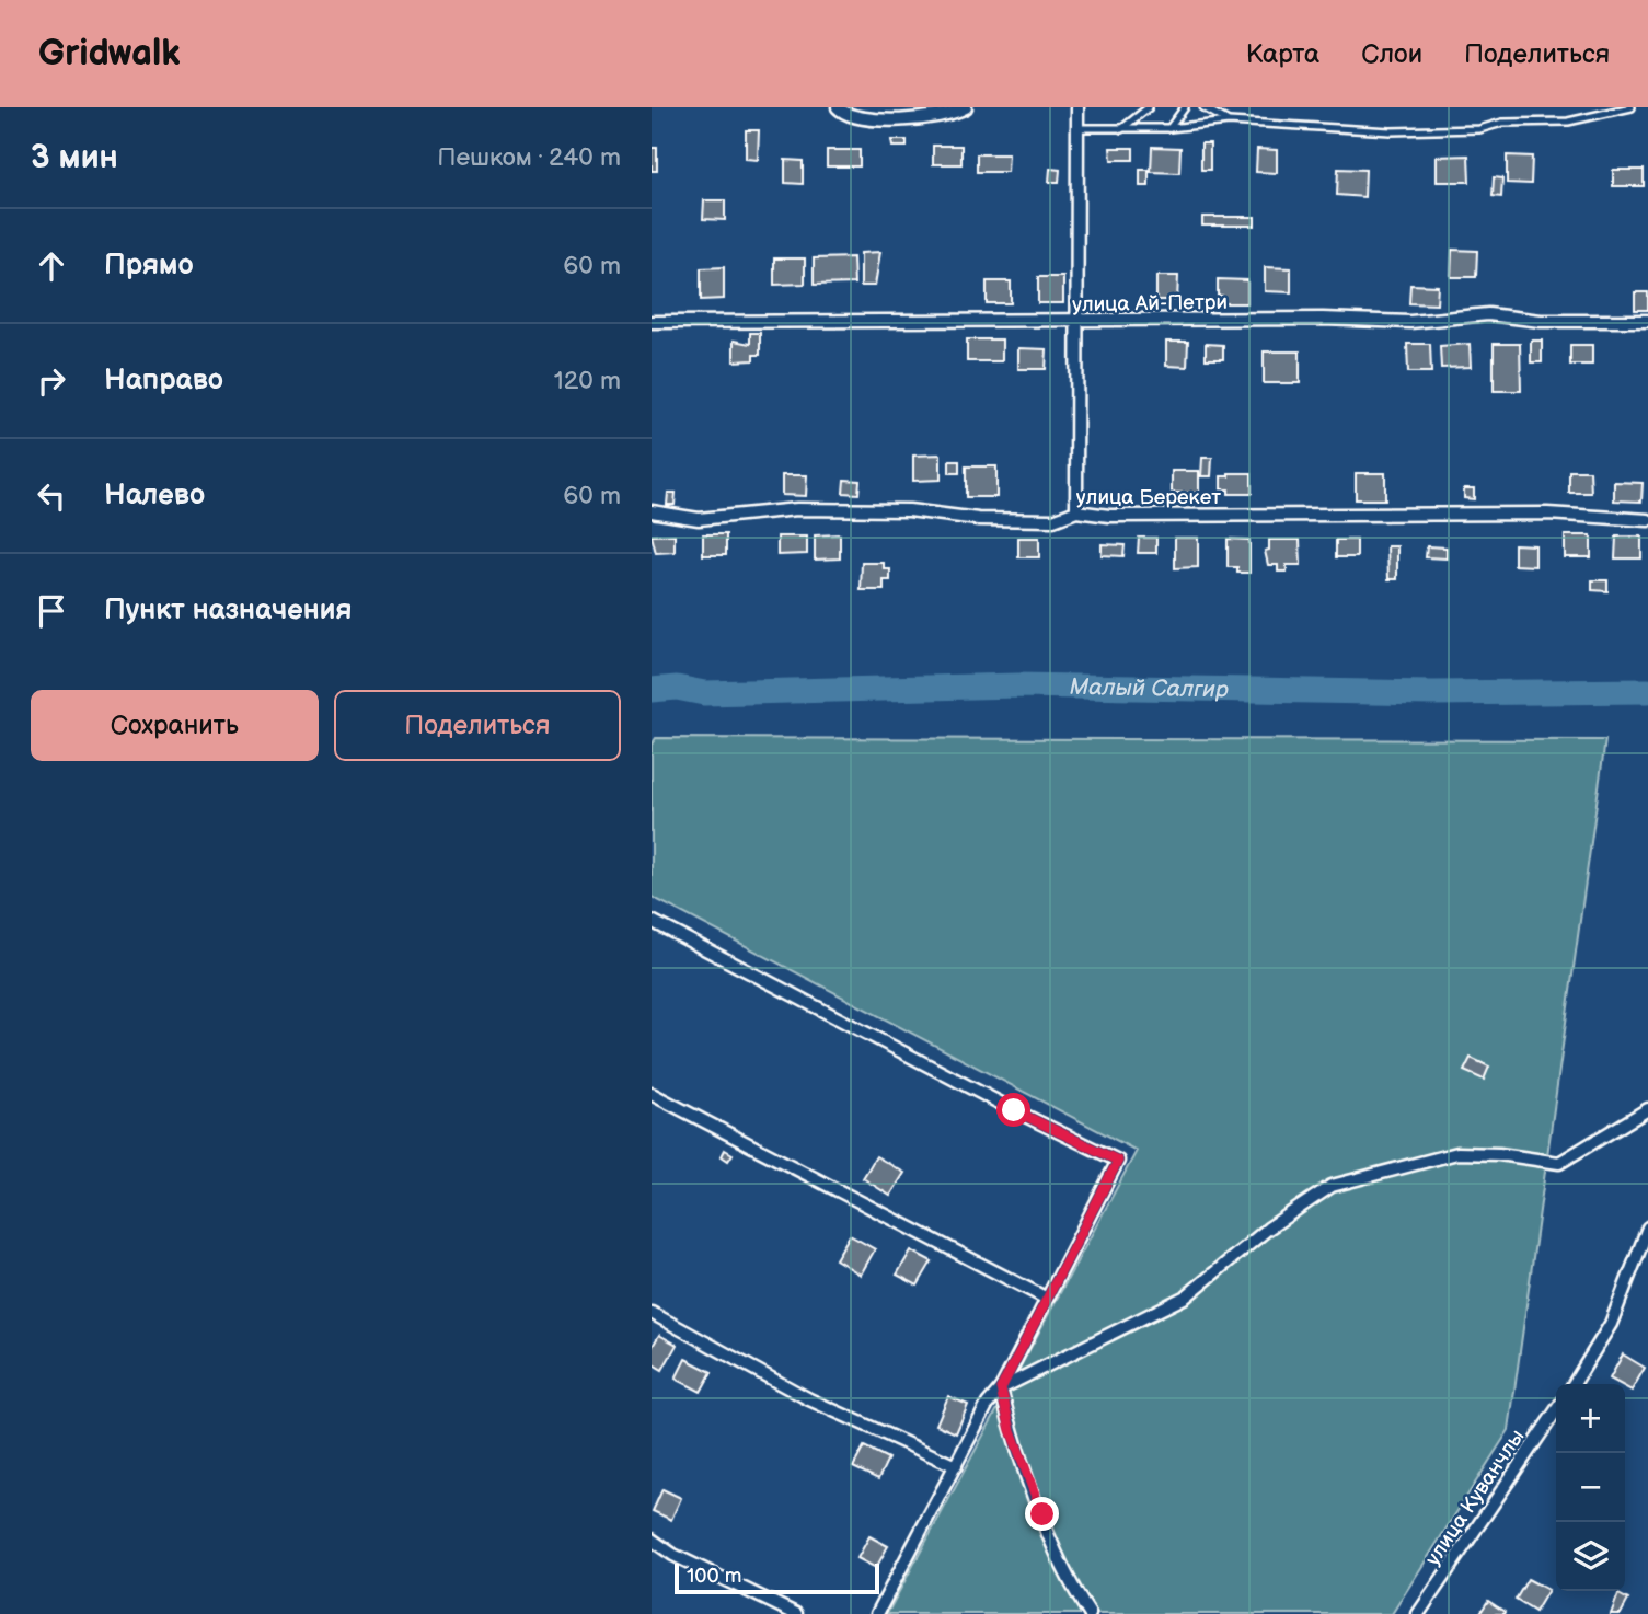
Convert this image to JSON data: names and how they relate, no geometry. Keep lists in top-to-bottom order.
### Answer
{
  "streets": {
    "street": ["улица Ай-Петри", "улица Берекет", "улица Куванчлы"]
  },
  "water": ["Малый Салгир"],
  "scale_bar": "100 m",
  "page": {
    "header": "Gridwalk",
    "nav": ["Карта", "Слои", "Поделиться"],
    "heading": ["3 мин", "Пешком · 240 m"],
    "list": [
      ["Прямо", "60 m"],
      ["Направо", "120 m"],
      ["Налево", "60 m"],
      "Пункт назначения"
    ],
    "buttons": ["Сохранить", "Поделиться"],
    "map_buttons": ["+", "−"],
    "scale": "100 m"
  }
}
